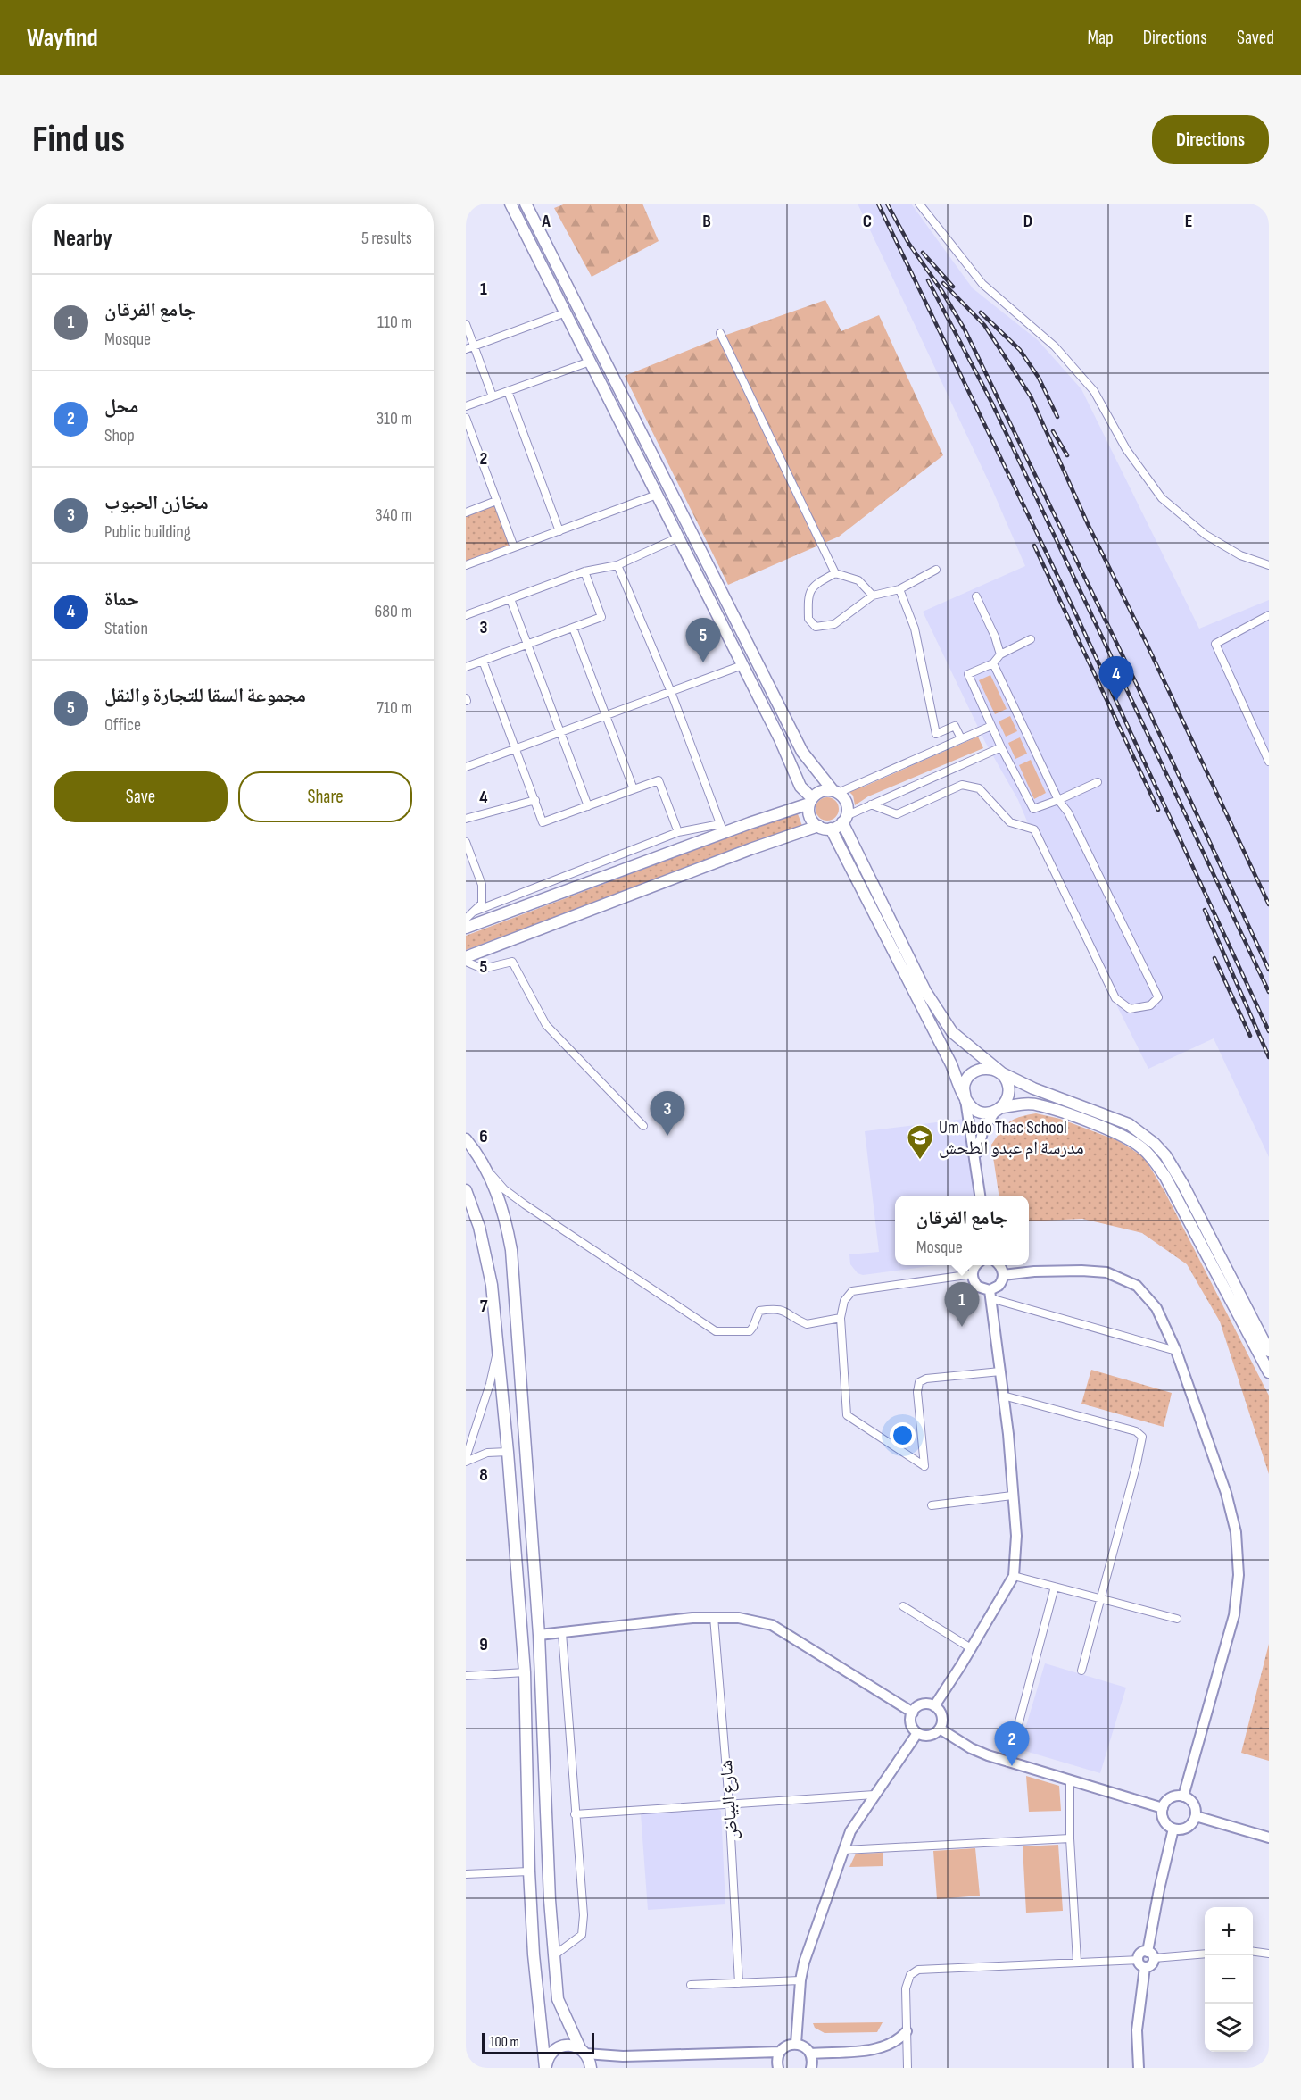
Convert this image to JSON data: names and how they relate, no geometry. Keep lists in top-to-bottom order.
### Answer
{
  "streets": {
    "street": ["شارع البياض"]
  },
  "places": {
    "school or university": ["Um Abdo Thac School مدرسة ام عبدو الطحش"]
  },
  "scale_bar": "100 m",
  "page": {
    "header": "Wayfind",
    "nav": ["Map", "Directions", "Saved"],
    "buttons": [
      "Directions",
      ["Save", "Share"]
    ],
    "title": "Find us",
    "heading": ["Nearby", "5 results"],
    "list": [
      {
        "mark": "1",
        "name": "جامع الفرقان",
        "note": "Mosque",
        "value": "110 m"
      },
      {
        "mark": "2",
        "name": "محل",
        "note": "Shop",
        "value": "310 m"
      },
      {
        "mark": "3",
        "name": "مخازن الحبوب",
        "note": "Public building",
        "value": "340 m"
      },
      {
        "mark": "4",
        "name": "حماة",
        "note": "Station",
        "value": "680 m"
      },
      {
        "mark": "5",
        "name": "مجموعة السقا للتجارة والنقل",
        "note": "Office",
        "value": "710 m"
      }
    ],
    "pins": [
      "5",
      "4",
      "3",
      "1",
      "2"
    ],
    "popup": ["جامع الفرقان", "Mosque"],
    "map_buttons": ["+", "−"],
    "scale": "100 m"
  },
  "grid": {
    "columns": [
      "A",
      "B",
      "C",
      "D",
      "E"
    ],
    "rows": [
      "1",
      "2",
      "3",
      "4",
      "5",
      "6",
      "7",
      "8",
      "9"
    ]
  }
}
